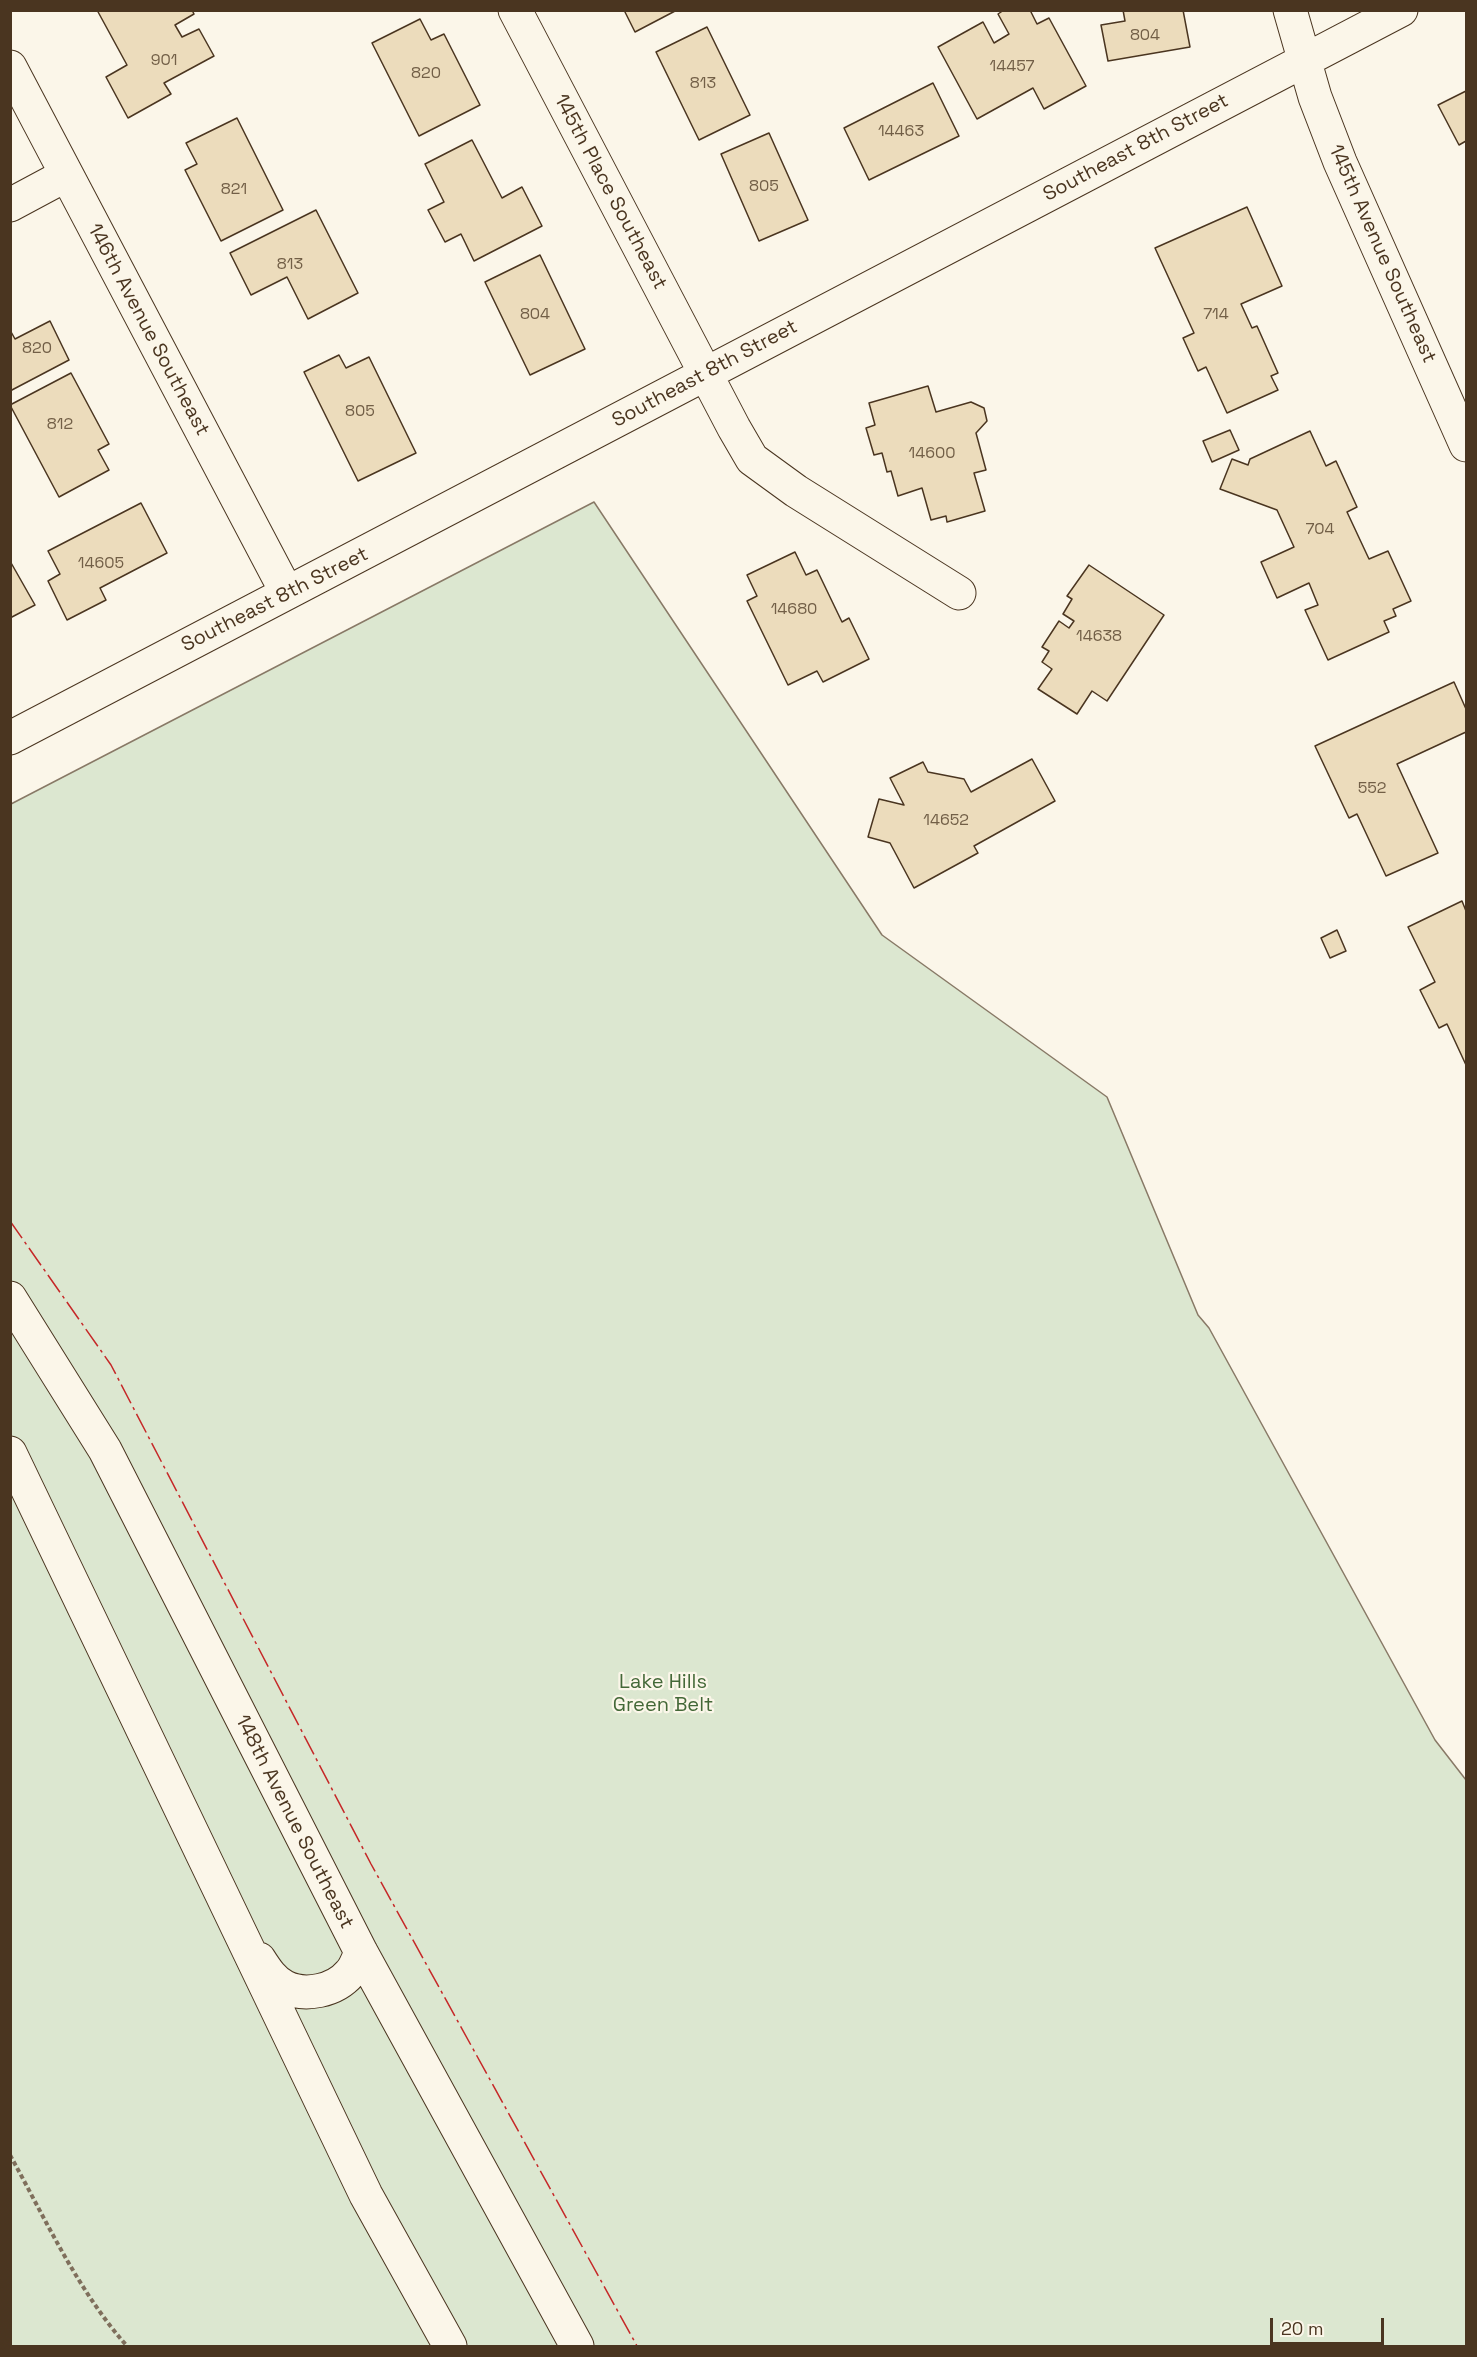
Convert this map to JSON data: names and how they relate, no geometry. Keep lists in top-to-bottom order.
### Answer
{
  "streets": {
    "street": [
      "Southeast 8th Street",
      "145th Place Southeast",
      "145th Avenue Southeast",
      "146th Avenue Southeast",
      "148th Avenue Southeast"
    ]
  },
  "crossings": [
    ["Southeast 8th Street", "145th Place Southeast"],
    ["Southeast 8th Street", "145th Avenue Southeast"],
    ["Southeast 8th Street", "146th Avenue Southeast"]
  ],
  "parks": ["Lake Hills Green Belt"],
  "house_numbers": [
    "804",
    "901",
    "14457",
    "820",
    "813",
    "14463",
    "805",
    "821",
    "813",
    "804",
    "714",
    "820",
    "805",
    "812",
    "14600",
    "704",
    "14605",
    "14680",
    "14638",
    "552",
    "14652"
  ],
  "scale_bar": "20 m"
}
